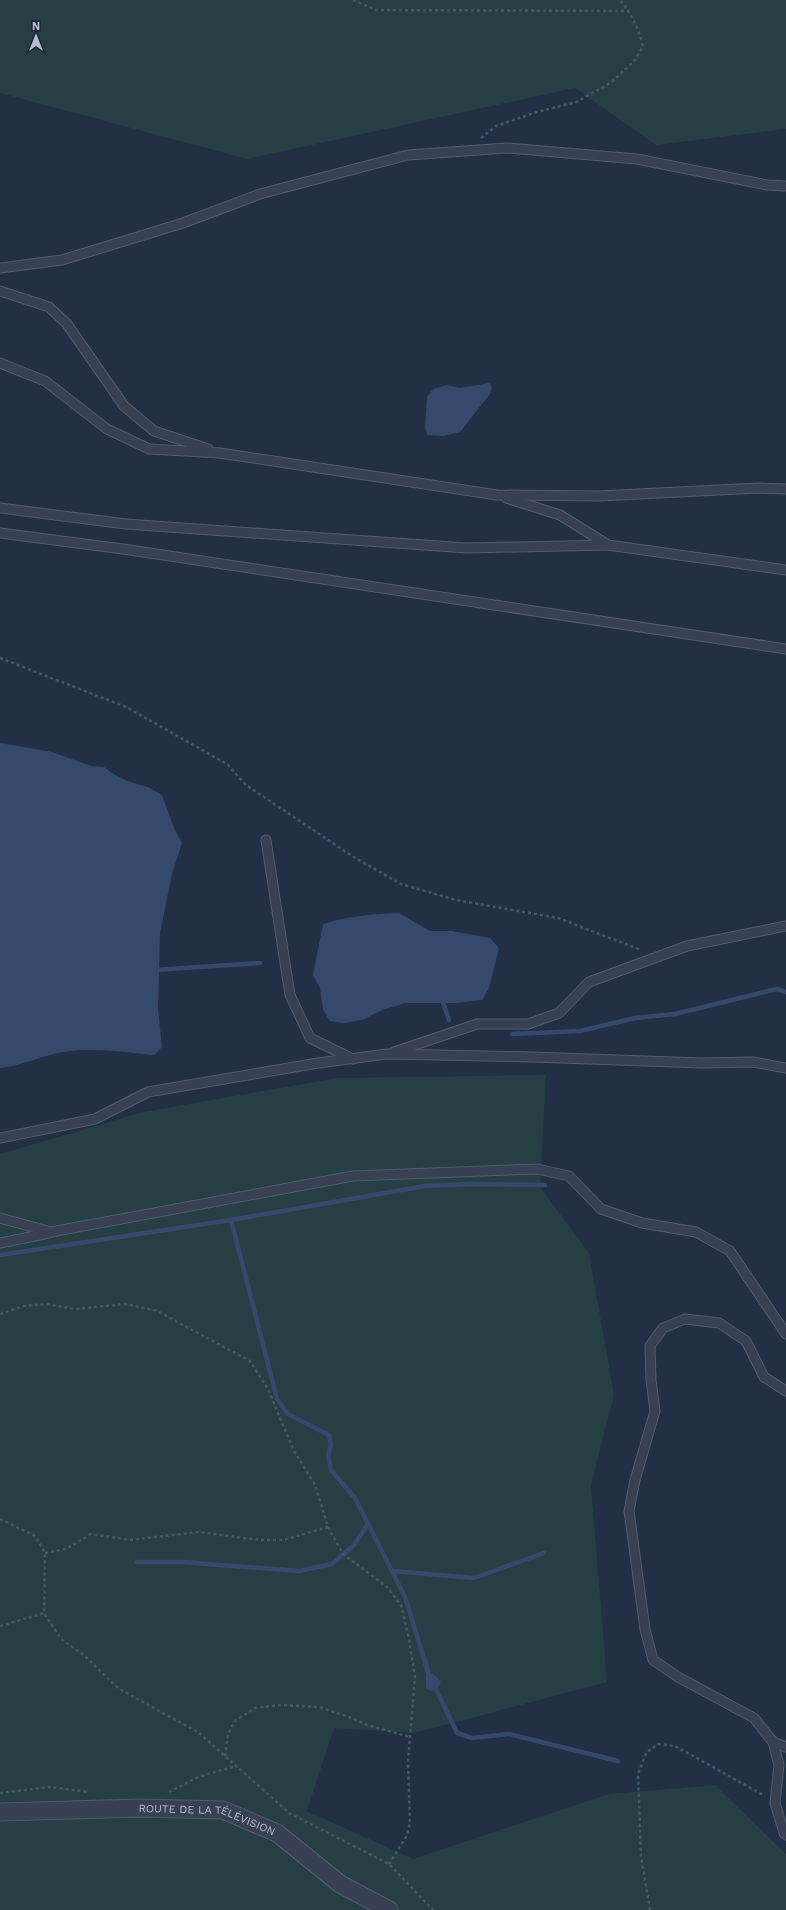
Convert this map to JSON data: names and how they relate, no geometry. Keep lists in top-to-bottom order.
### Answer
{
  "streets": {
    "street": ["ROUTE DE LA TÉLÉVISION"]
  },
  "north": "top"
}
